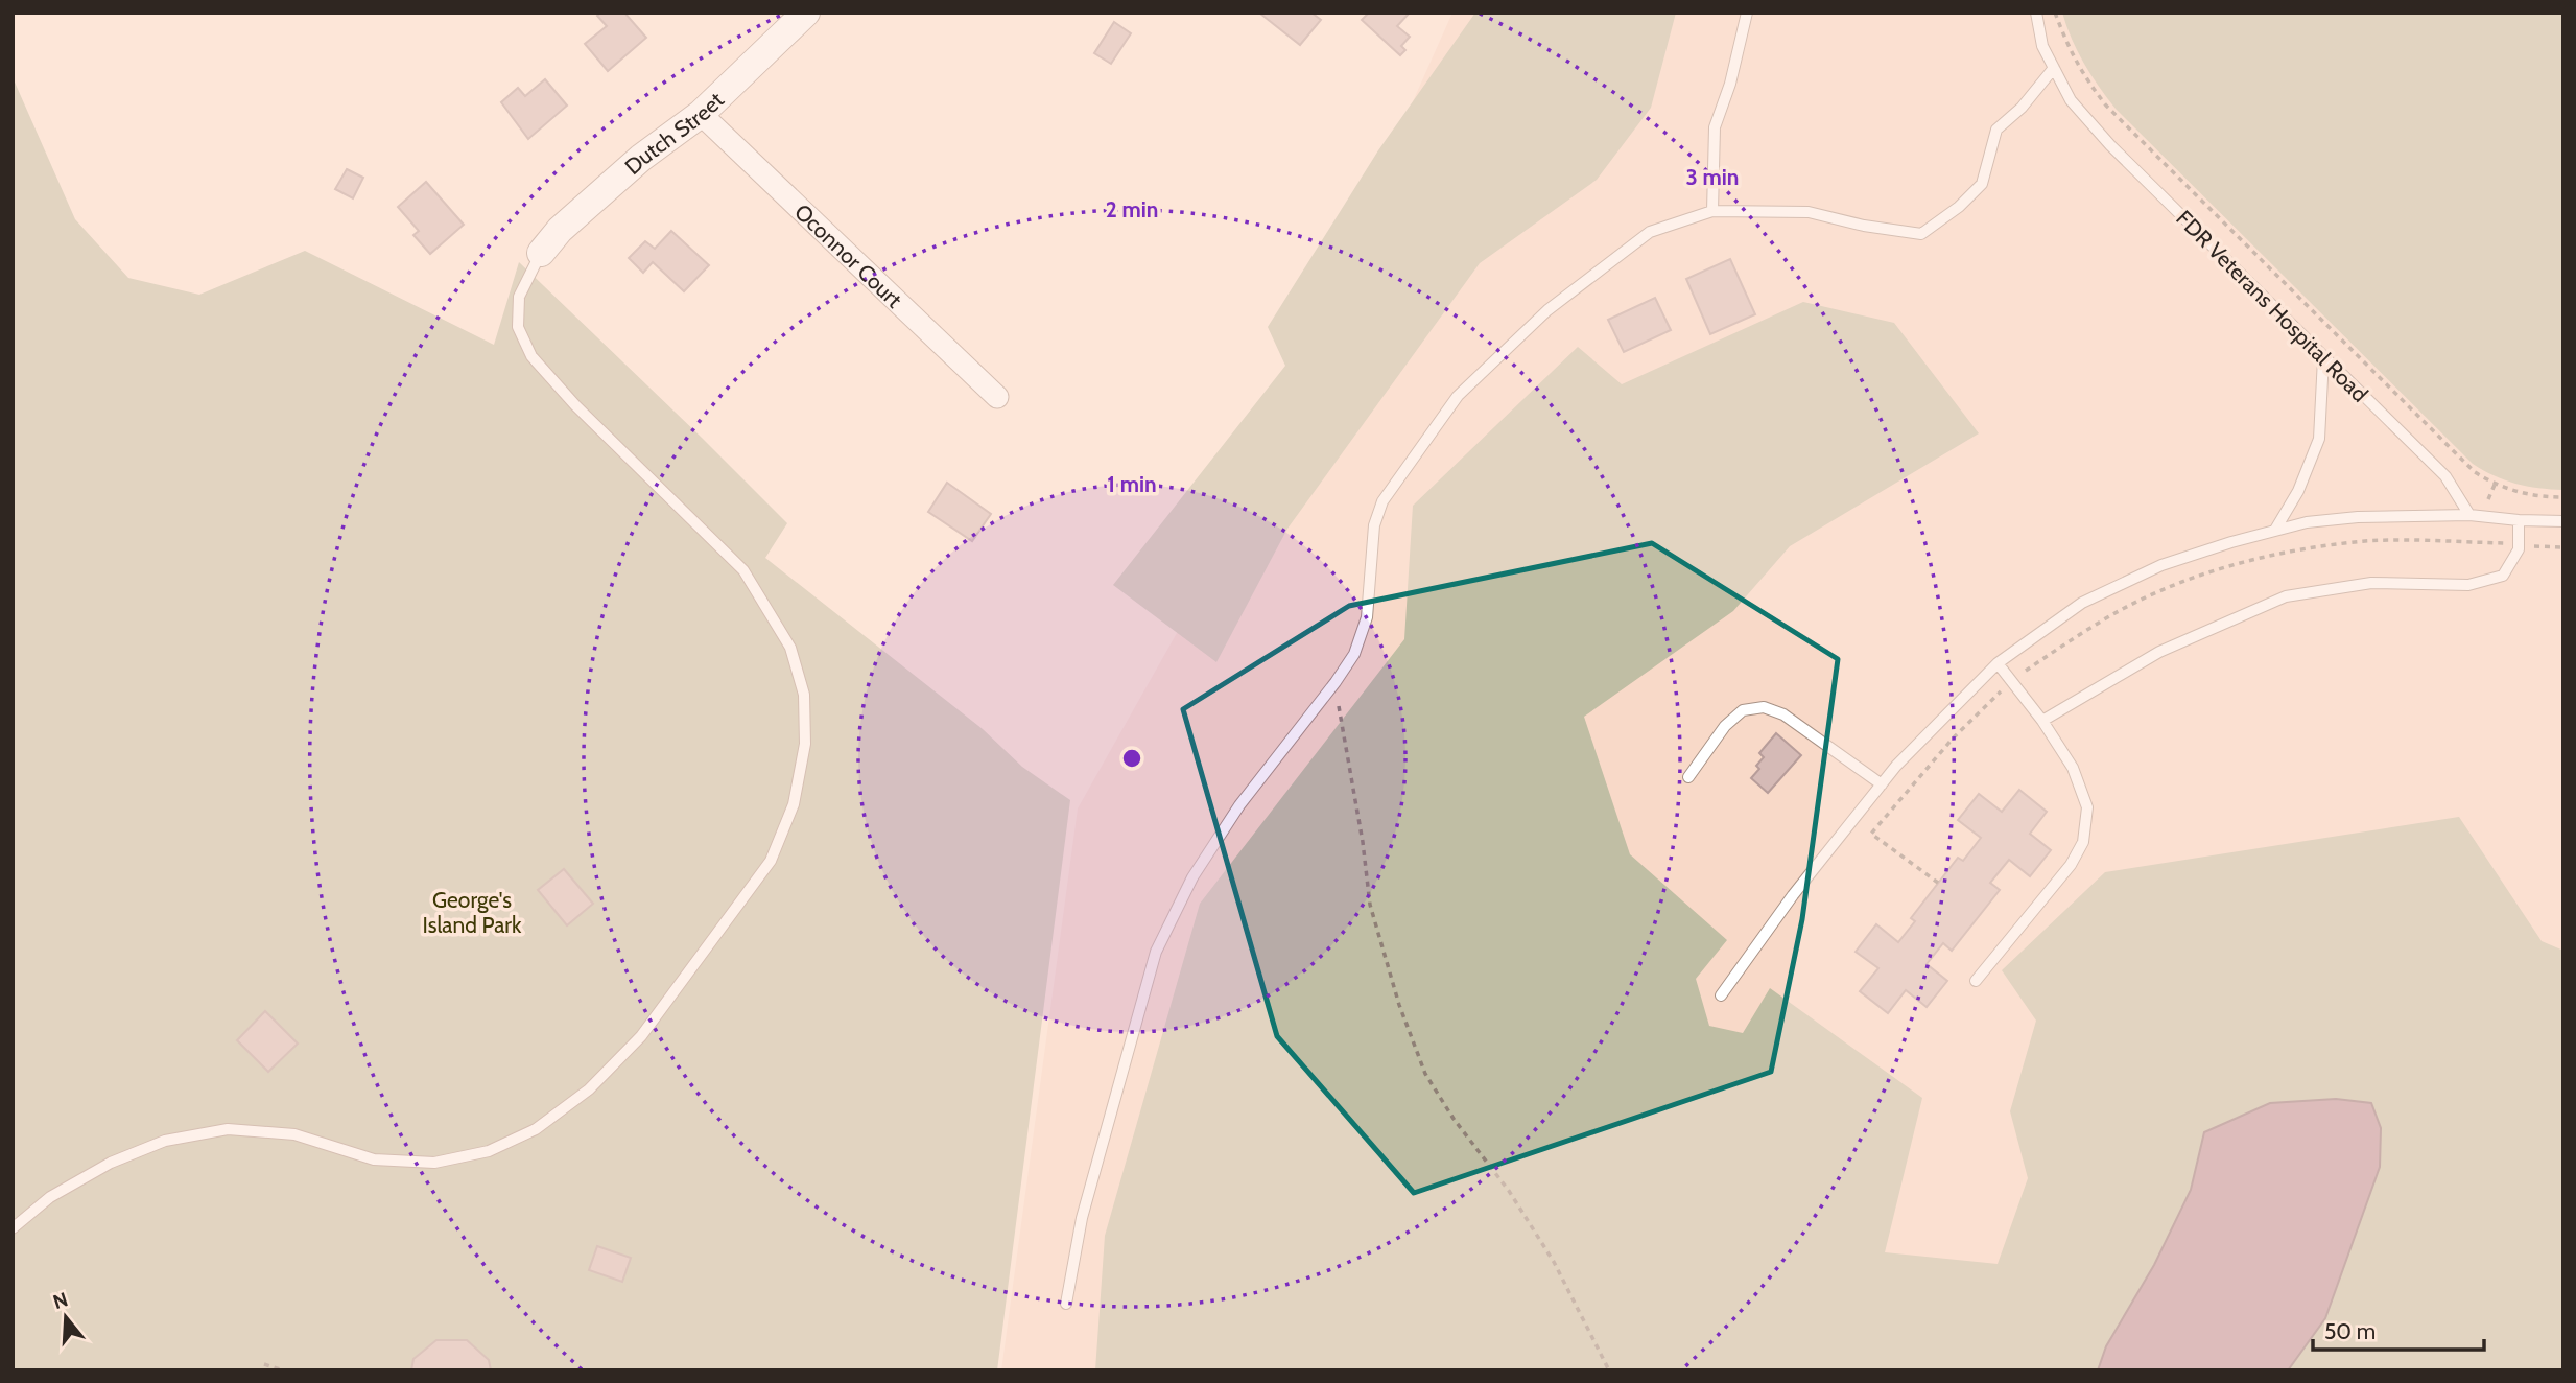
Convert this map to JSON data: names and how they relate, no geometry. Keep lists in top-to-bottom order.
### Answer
{
  "streets": {
    "street": ["Dutch Street", "Oconnor Court"],
    "lane": ["FDR Veterans Hospital Road"]
  },
  "crossings": [
    ["Dutch Street", "Oconnor Court"]
  ],
  "parks": ["George's Island Park"],
  "scale_bar": "50 m",
  "north": "top",
  "rings": ["3 min", "2 min", "1 min"]
}
